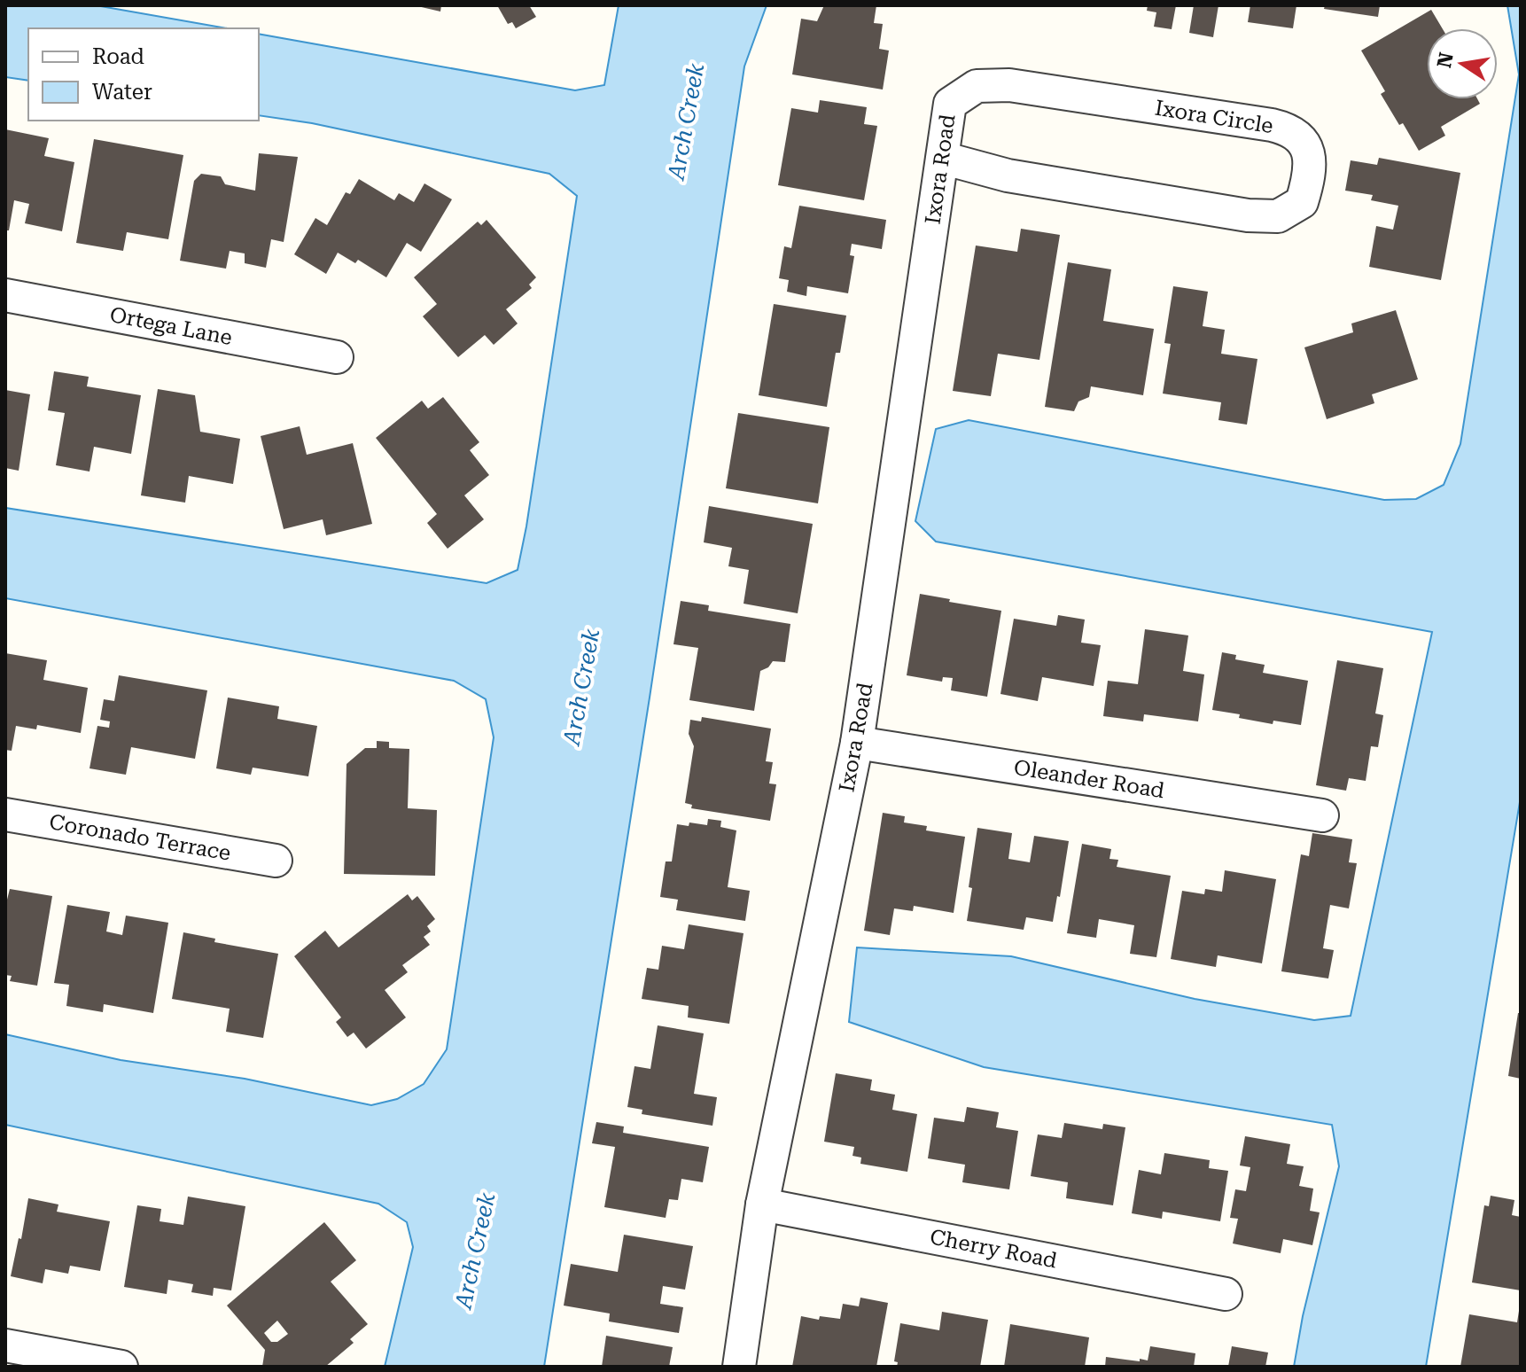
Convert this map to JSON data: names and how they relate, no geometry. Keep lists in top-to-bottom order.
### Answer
{
  "streets": {
    "street": [
      "Ixora Circle",
      "Ixora Road",
      "Ortega Lane",
      "Oleander Road",
      "Coronado Terrace",
      "Cherry Road"
    ]
  },
  "crossings": [
    ["Ixora Circle", "Ixora Road"],
    ["Ixora Road", "Oleander Road"],
    ["Ixora Road", "Cherry Road"]
  ],
  "water": ["Arch Creek"],
  "legend": ["Road", "Water"],
  "north": "left"
}
